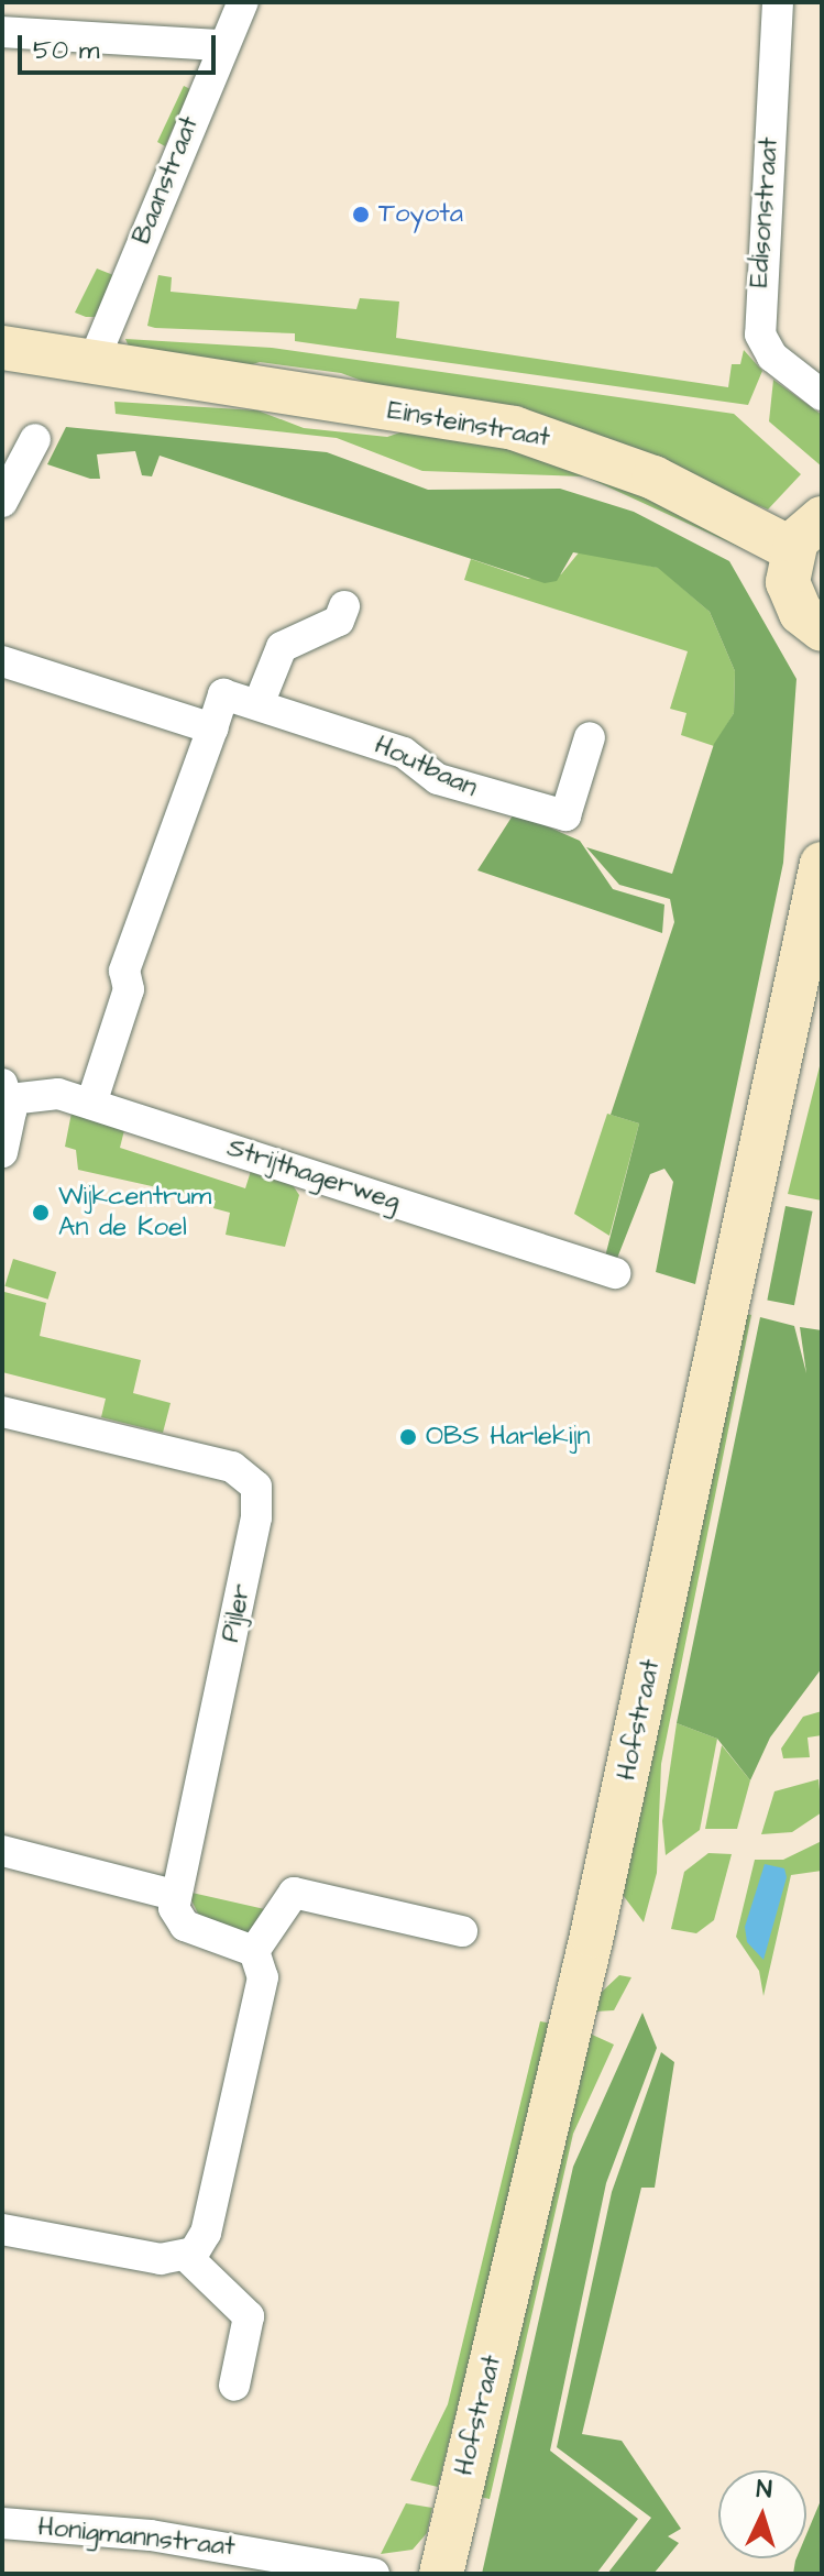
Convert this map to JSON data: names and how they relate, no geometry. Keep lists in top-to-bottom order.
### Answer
{
  "streets": {
    "main road": ["Einsteinstraat", "Hofstraat"],
    "street": [
      "Baanstraat",
      "Edisonstraat",
      "Houtbaan",
      "Strijthagerweg",
      "Pijler",
      "Honigmannstraat"
    ]
  },
  "crossings": [
    ["Baanstraat", "Einsteinstraat"],
    ["Houtbaan", "Strijthagerweg"]
  ],
  "places": ["Toyota", "Wijkcentrum An de Koel", "OBS Harlekijn"],
  "scale_bar": "50 m",
  "north": "top"
}
